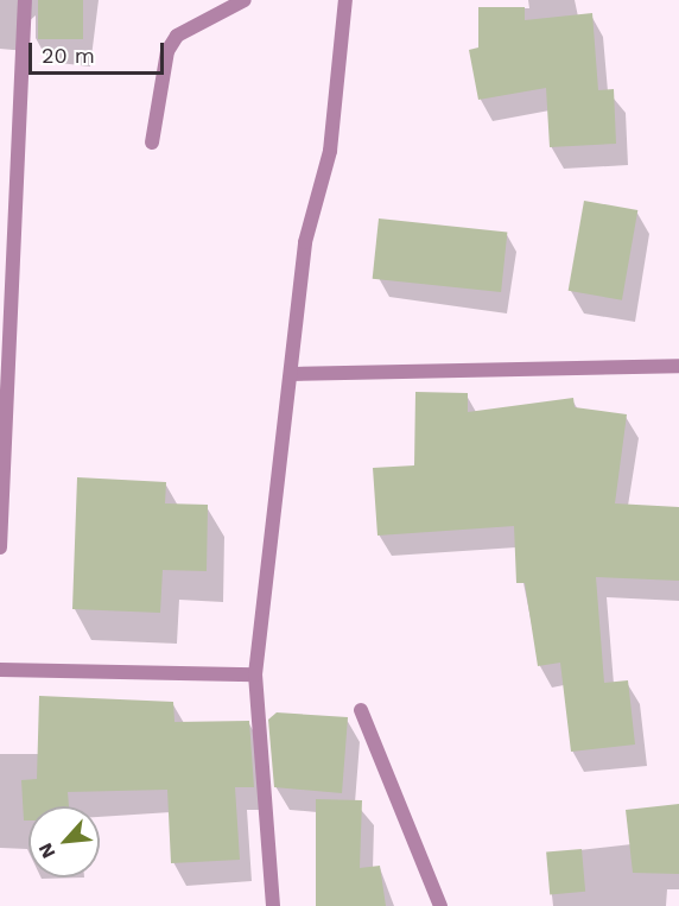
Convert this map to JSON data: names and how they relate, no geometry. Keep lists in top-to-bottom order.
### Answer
{
  "scale_bar": "20 m",
  "north": "bottom left"
}
